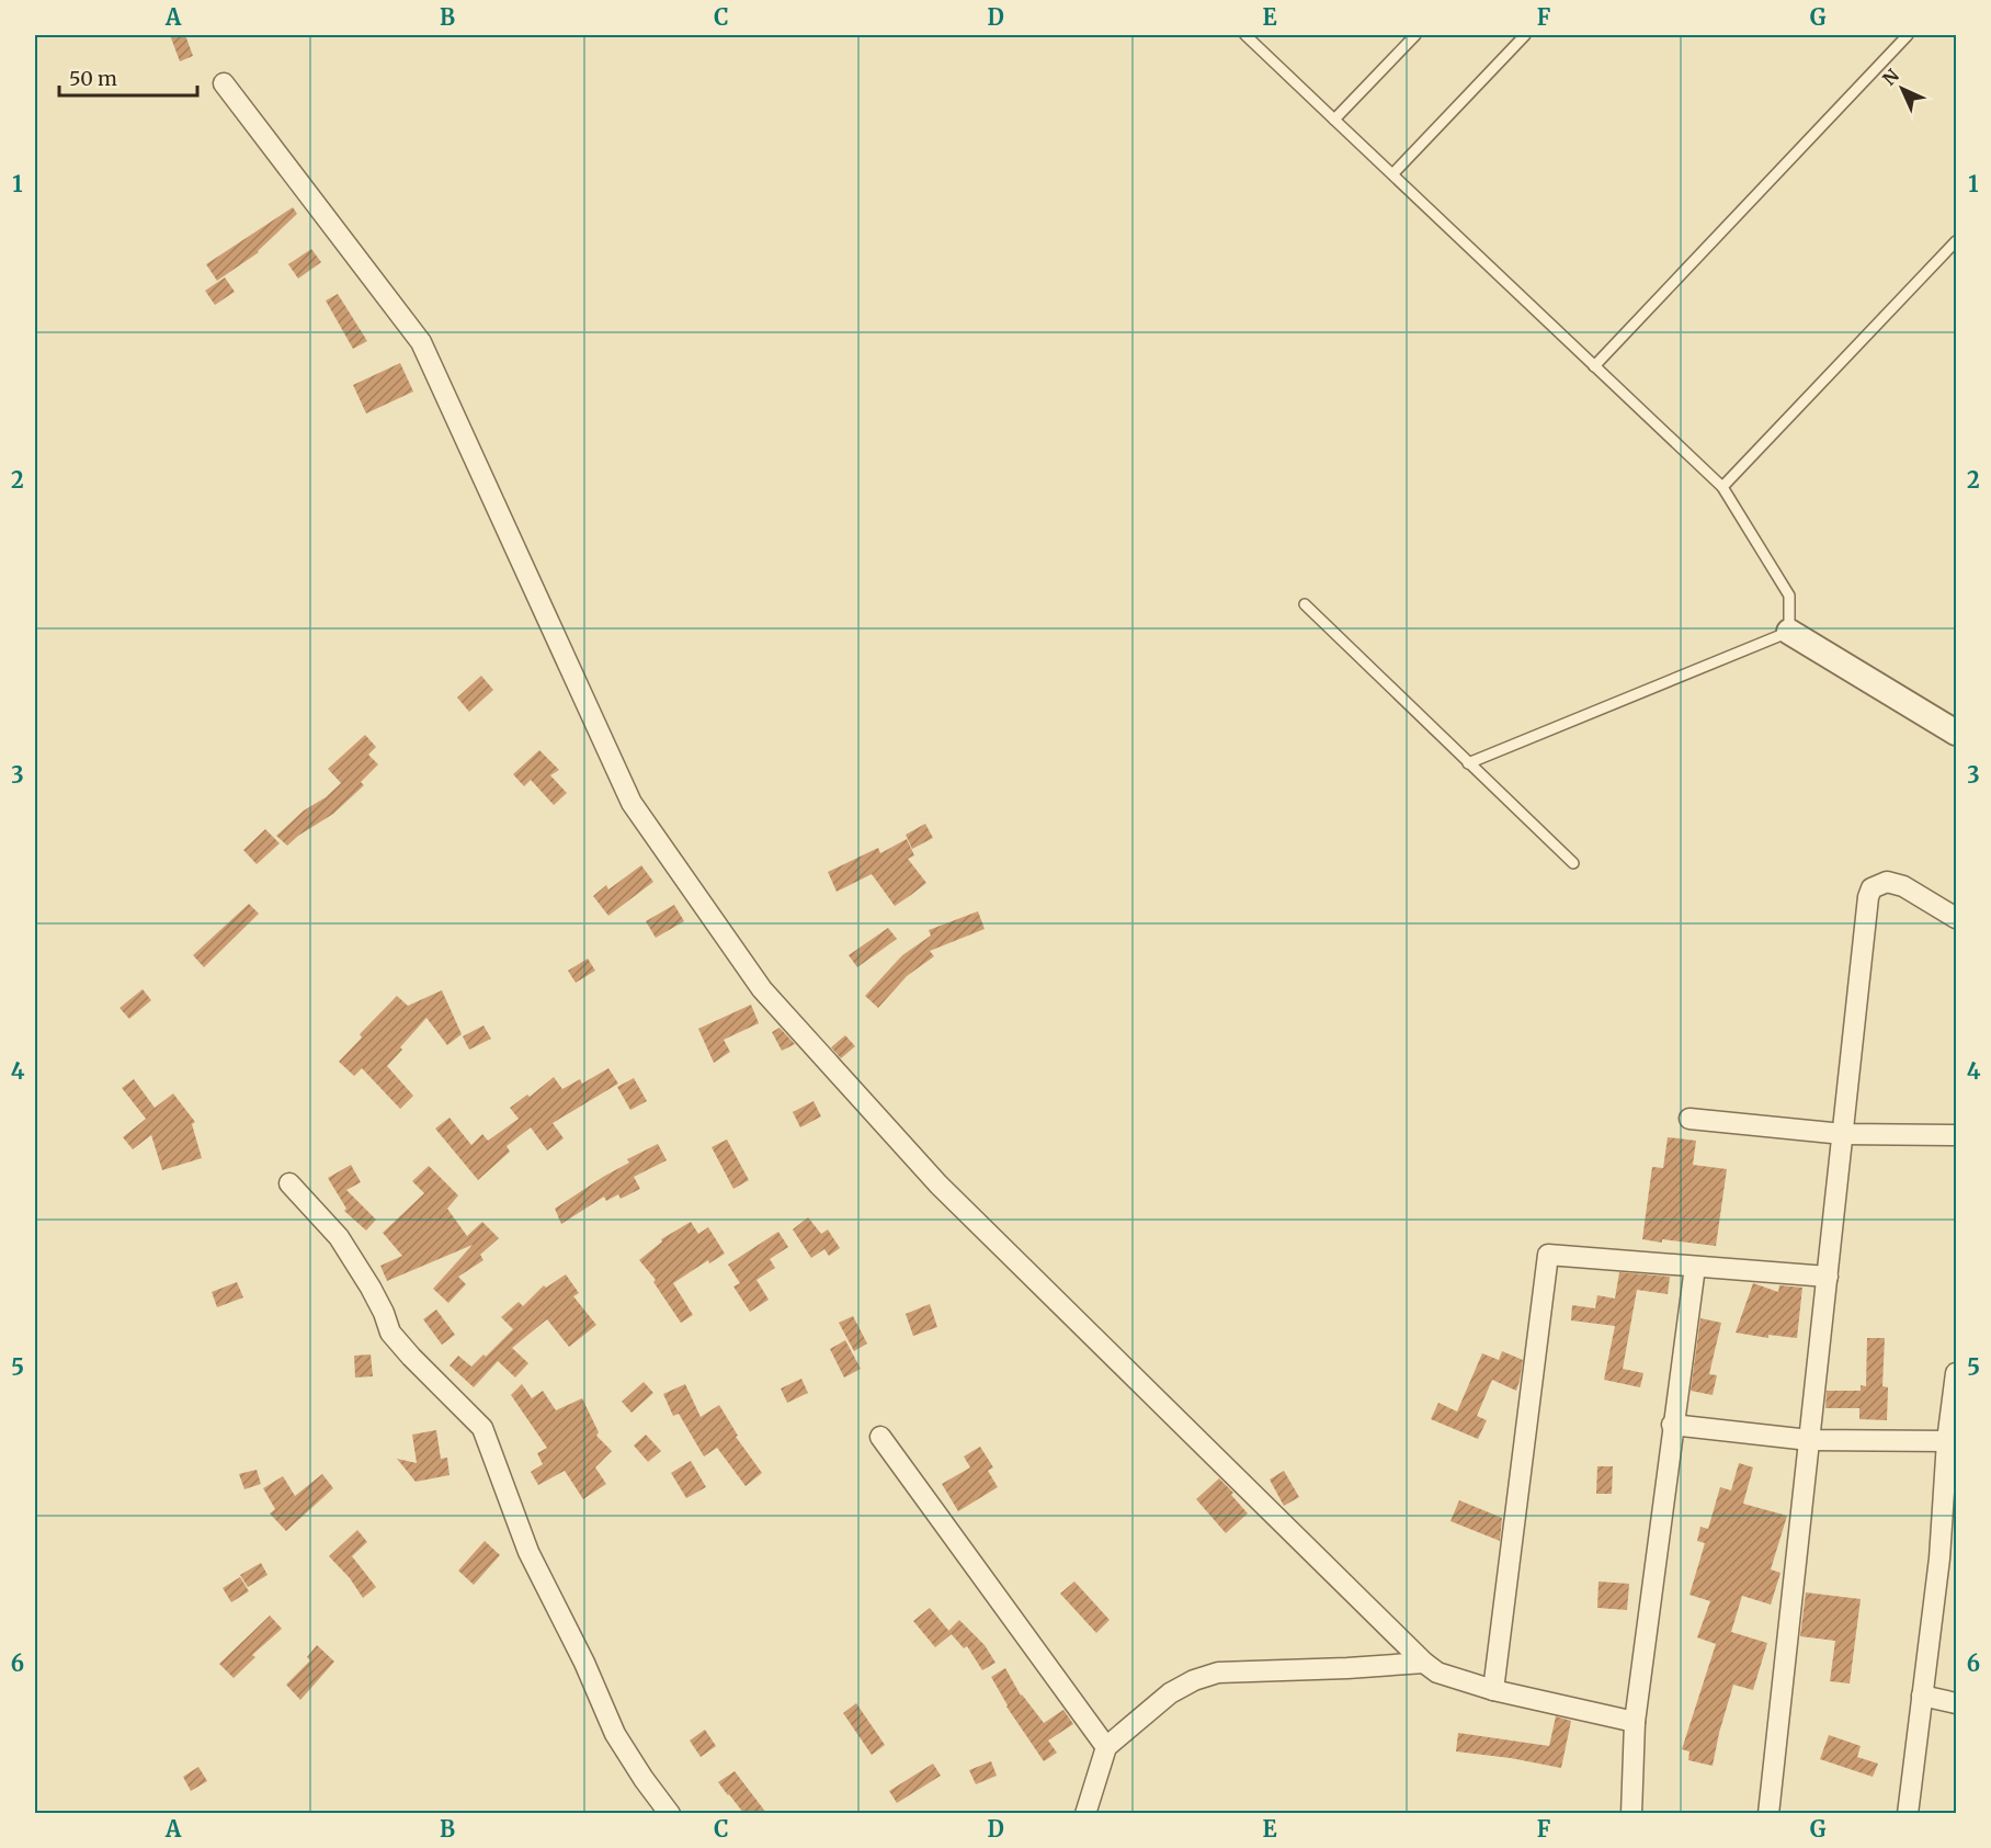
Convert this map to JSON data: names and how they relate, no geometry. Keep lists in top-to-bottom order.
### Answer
{
  "scale_bar": "50 m",
  "north": "top left",
  "grid": {
    "columns": [
      "A",
      "B",
      "C",
      "D",
      "E",
      "F",
      "G"
    ],
    "rows": [
      "1",
      "2",
      "3",
      "4",
      "5",
      "6"
    ]
  }
}
